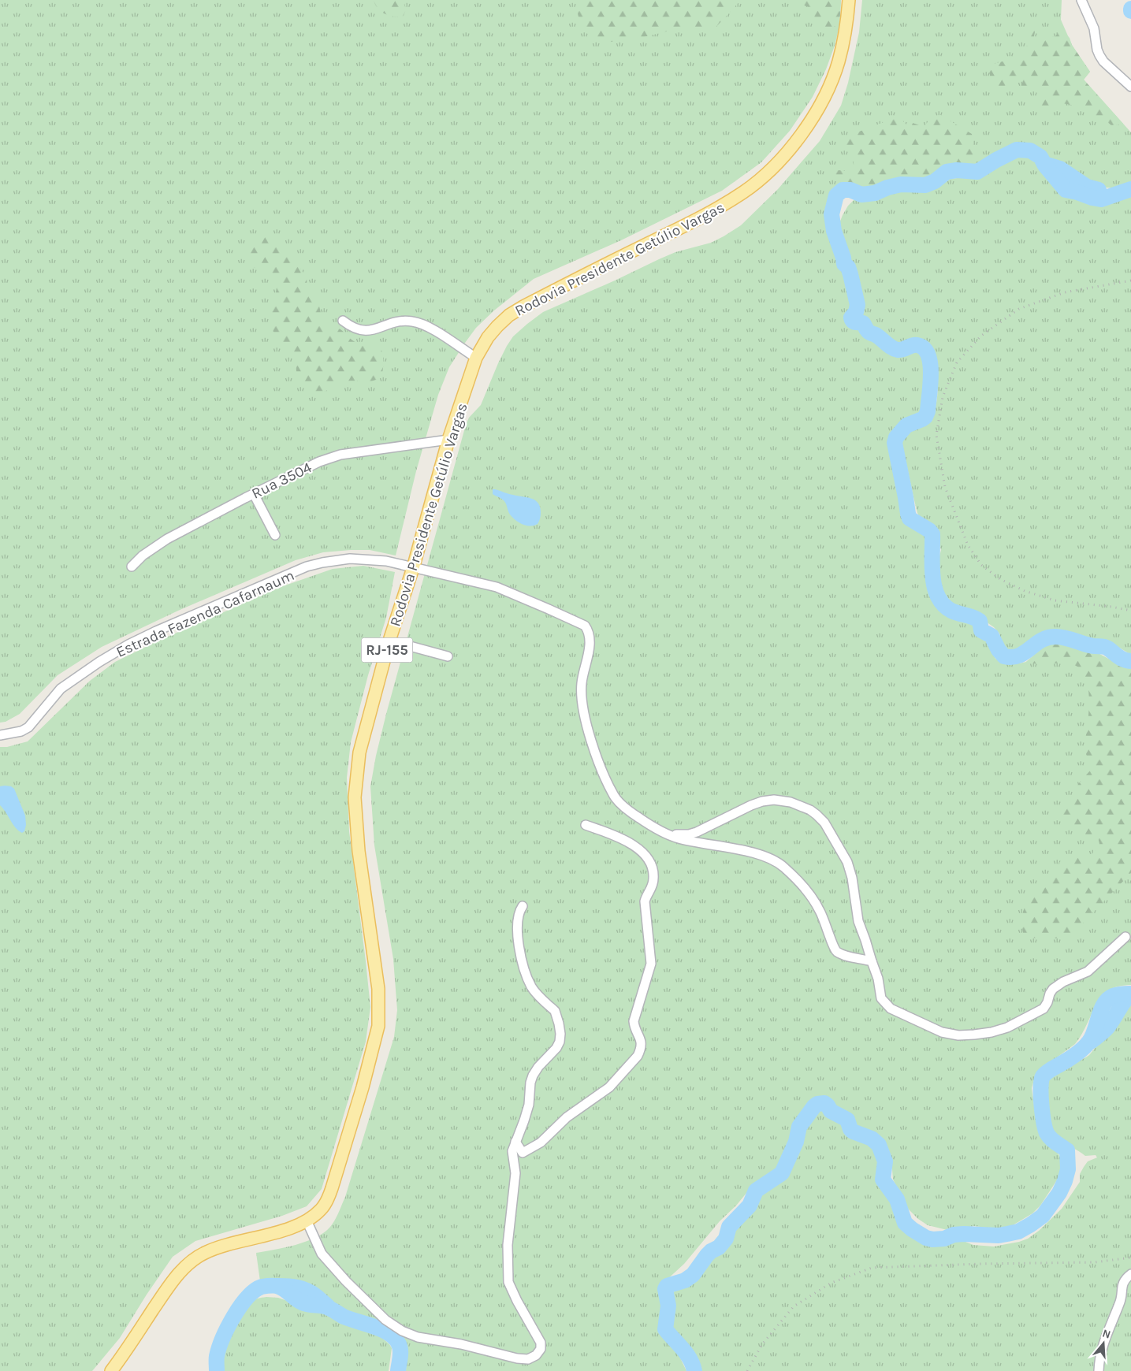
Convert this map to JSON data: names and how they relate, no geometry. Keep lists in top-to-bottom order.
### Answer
{
  "streets": {
    "main road": ["Rodovia Presidente Getúlio Vargas", "RJ-155"],
    "street": ["Rua 3504", "Estrada Fazenda Cafarnaum"]
  },
  "crossings": [
    ["Rodovia Presidente Getúlio Vargas", "Rua 3504"],
    ["Rodovia Presidente Getúlio Vargas", "Estrada Fazenda Cafarnaum"]
  ],
  "north": "top"
}
